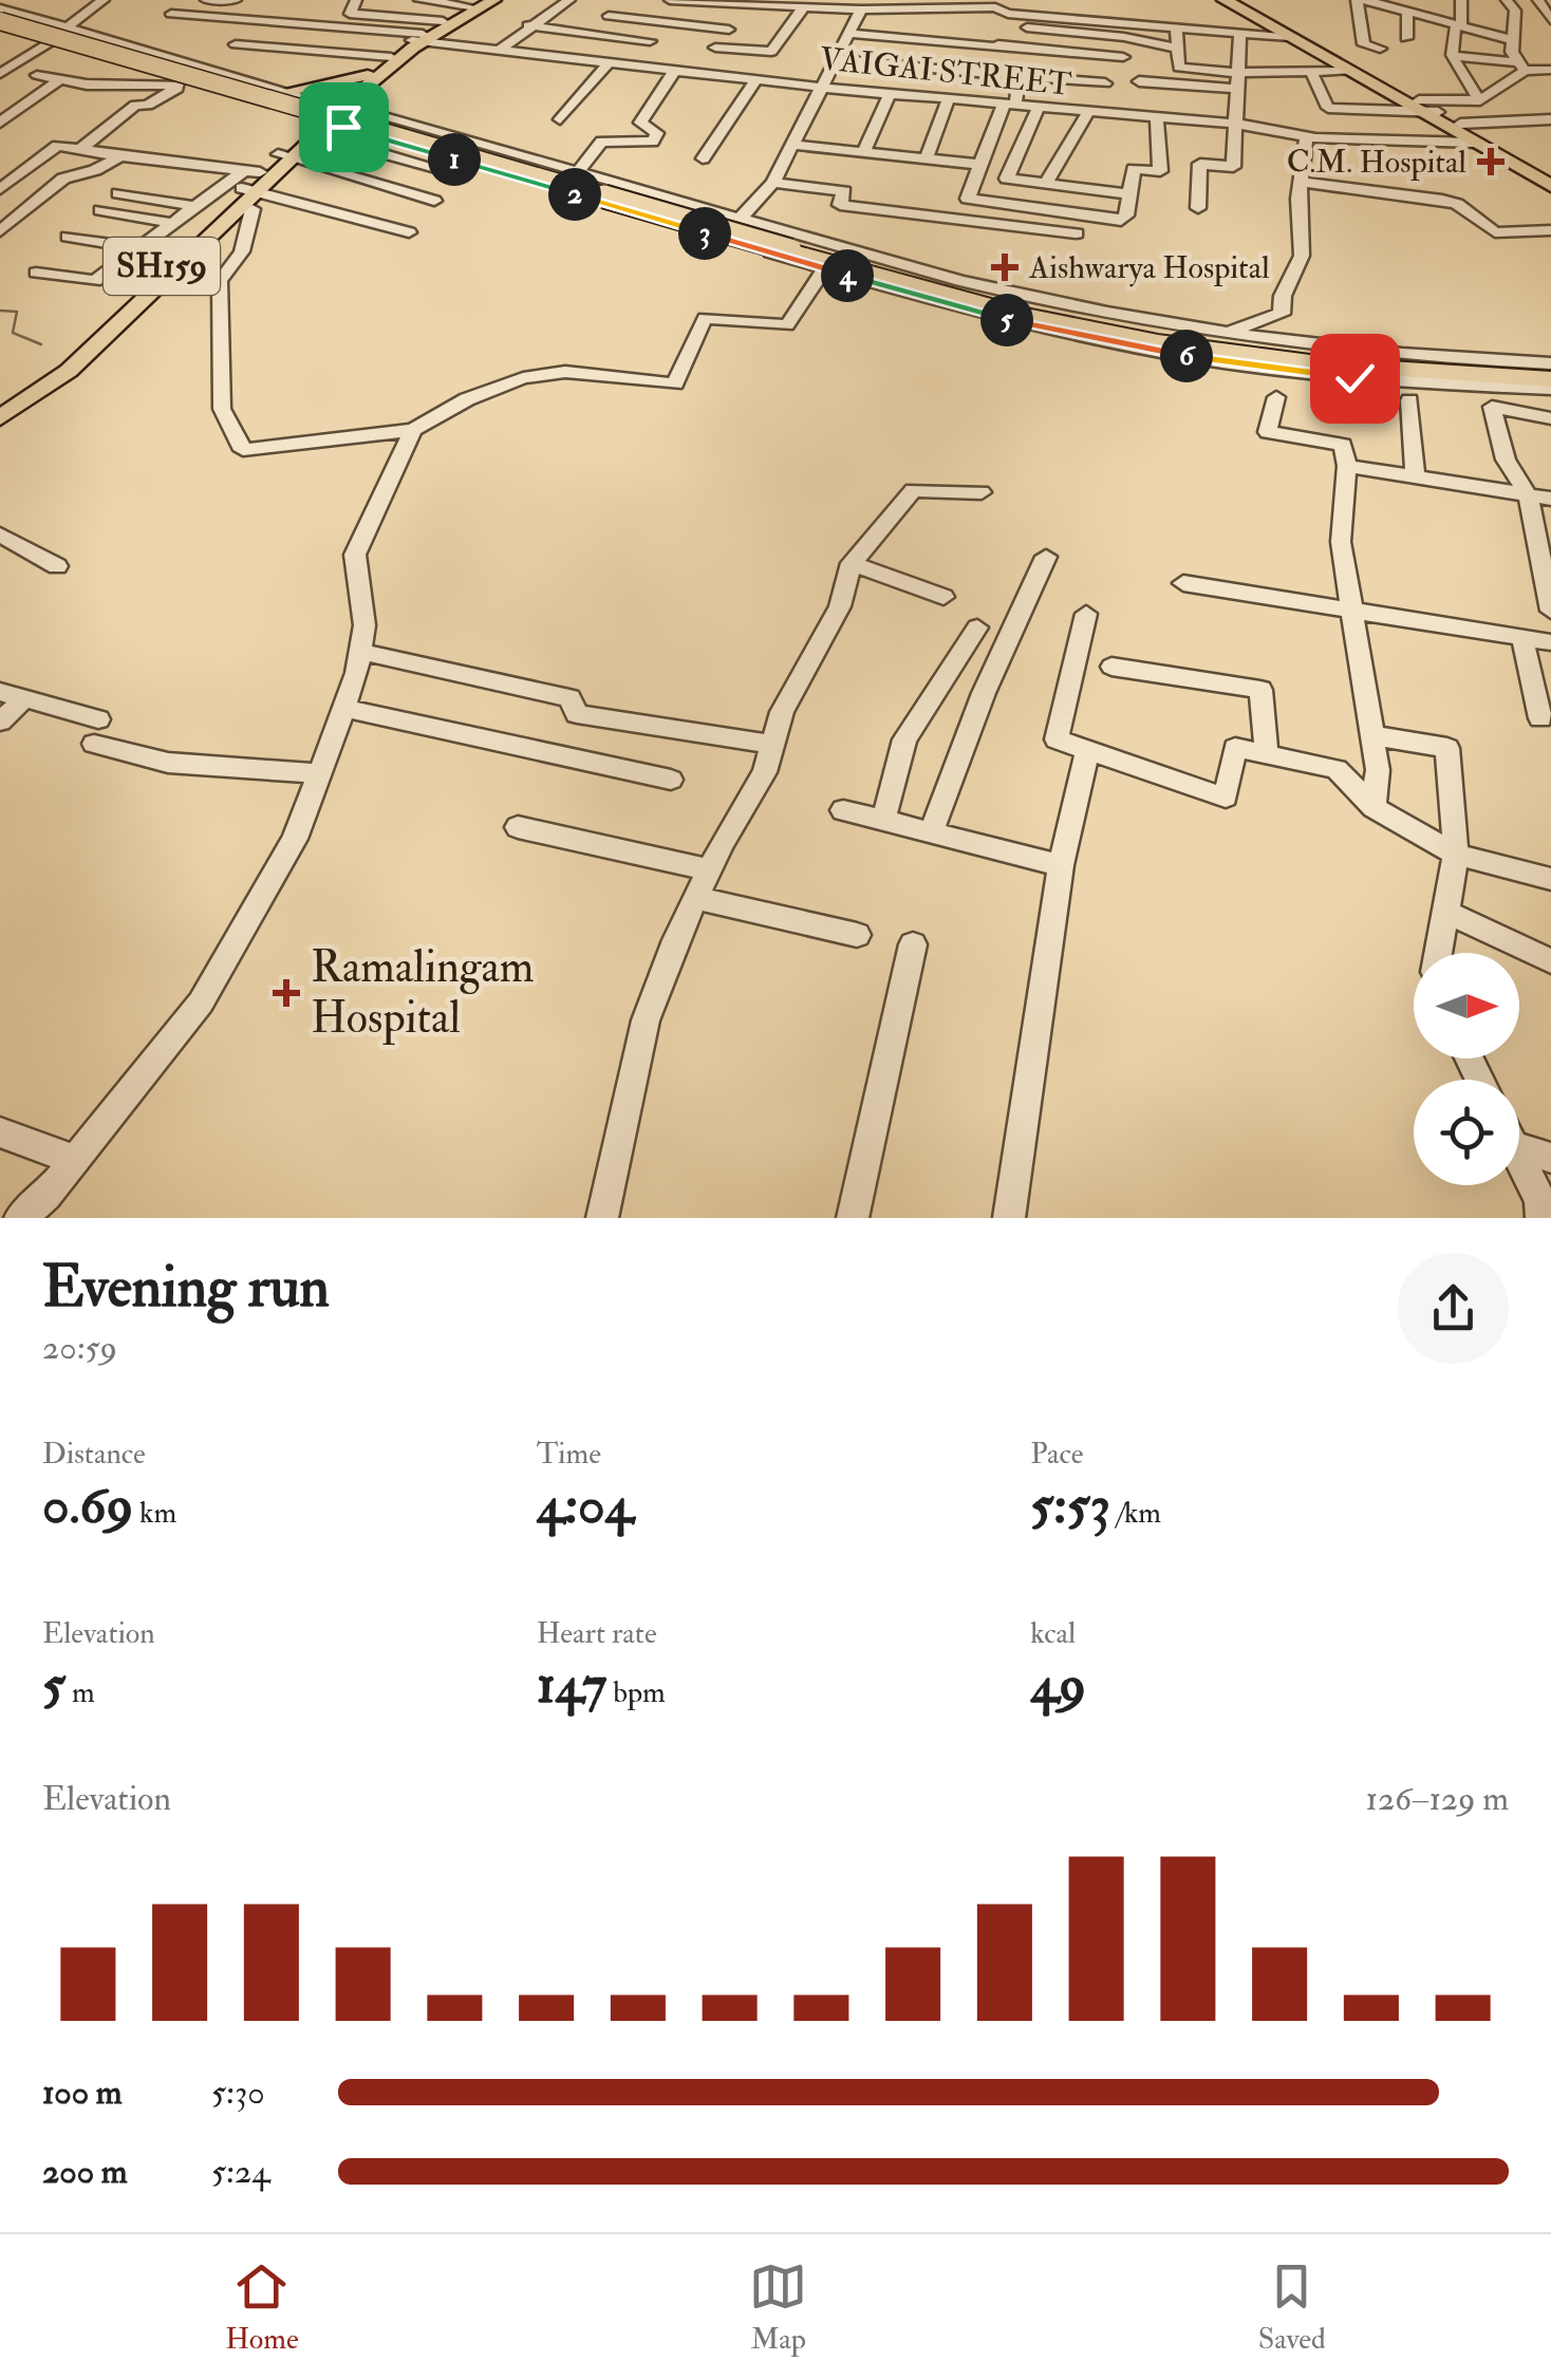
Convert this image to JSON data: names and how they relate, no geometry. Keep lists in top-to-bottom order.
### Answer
{
  "streets": {
    "main road": ["SH159"],
    "street": ["VAIGAI STREET"]
  },
  "places": {
    "health": ["C.M. Hospital", "Aishwarya Hospital", "Ramalingam Hospital"]
  },
  "north": "right",
  "page": {
    "pins": [
      "1",
      "2",
      "3",
      "4",
      "5",
      "6"
    ],
    "heading": ["Evening run", "20:59"],
    "stats": [
      ["Distance", "0.69 km"],
      ["Time", "4:04"],
      ["Pace", "5:53 /km"],
      ["Elevation", "5 m"],
      ["Heart rate", "147 bpm"],
      ["kcal", "49"]
    ],
    "chart": ["Elevation", "126–129 m"],
    "list": [
      {
        "name": "100 m",
        "note": "5:30"
      },
      {
        "name": "200 m",
        "note": "5:24"
      }
    ],
    "tabs": ["Home", "Map", "Saved"]
  }
}
